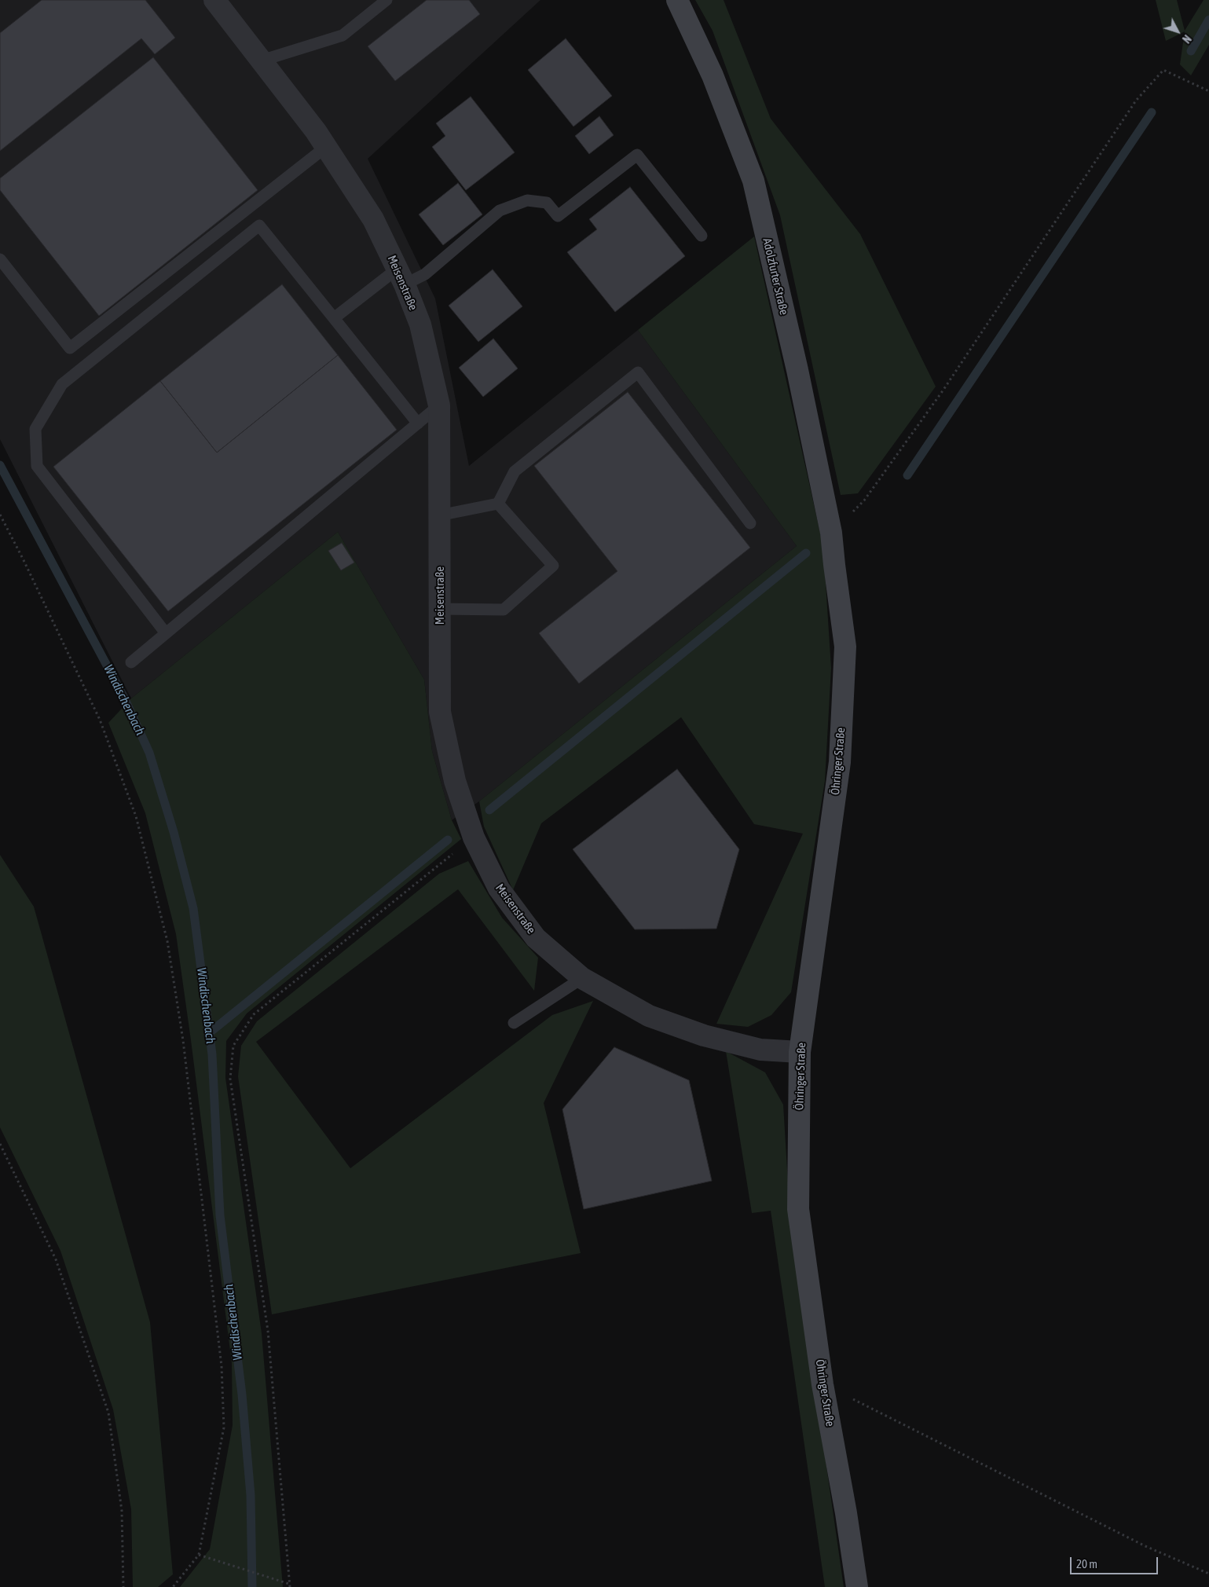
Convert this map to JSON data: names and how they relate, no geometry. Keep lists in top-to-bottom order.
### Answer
{
  "streets": {
    "main road": ["Adolzfurter Straße", "Öhringer Straße"],
    "street": ["Meisenstraße"]
  },
  "crossings": [
    ["Adolzfurter Straße", "Öhringer Straße"],
    ["Meisenstraße", "Öhringer Straße"]
  ],
  "water": ["Windischenbach"],
  "scale_bar": "20 m",
  "north": "bottom right"
}
